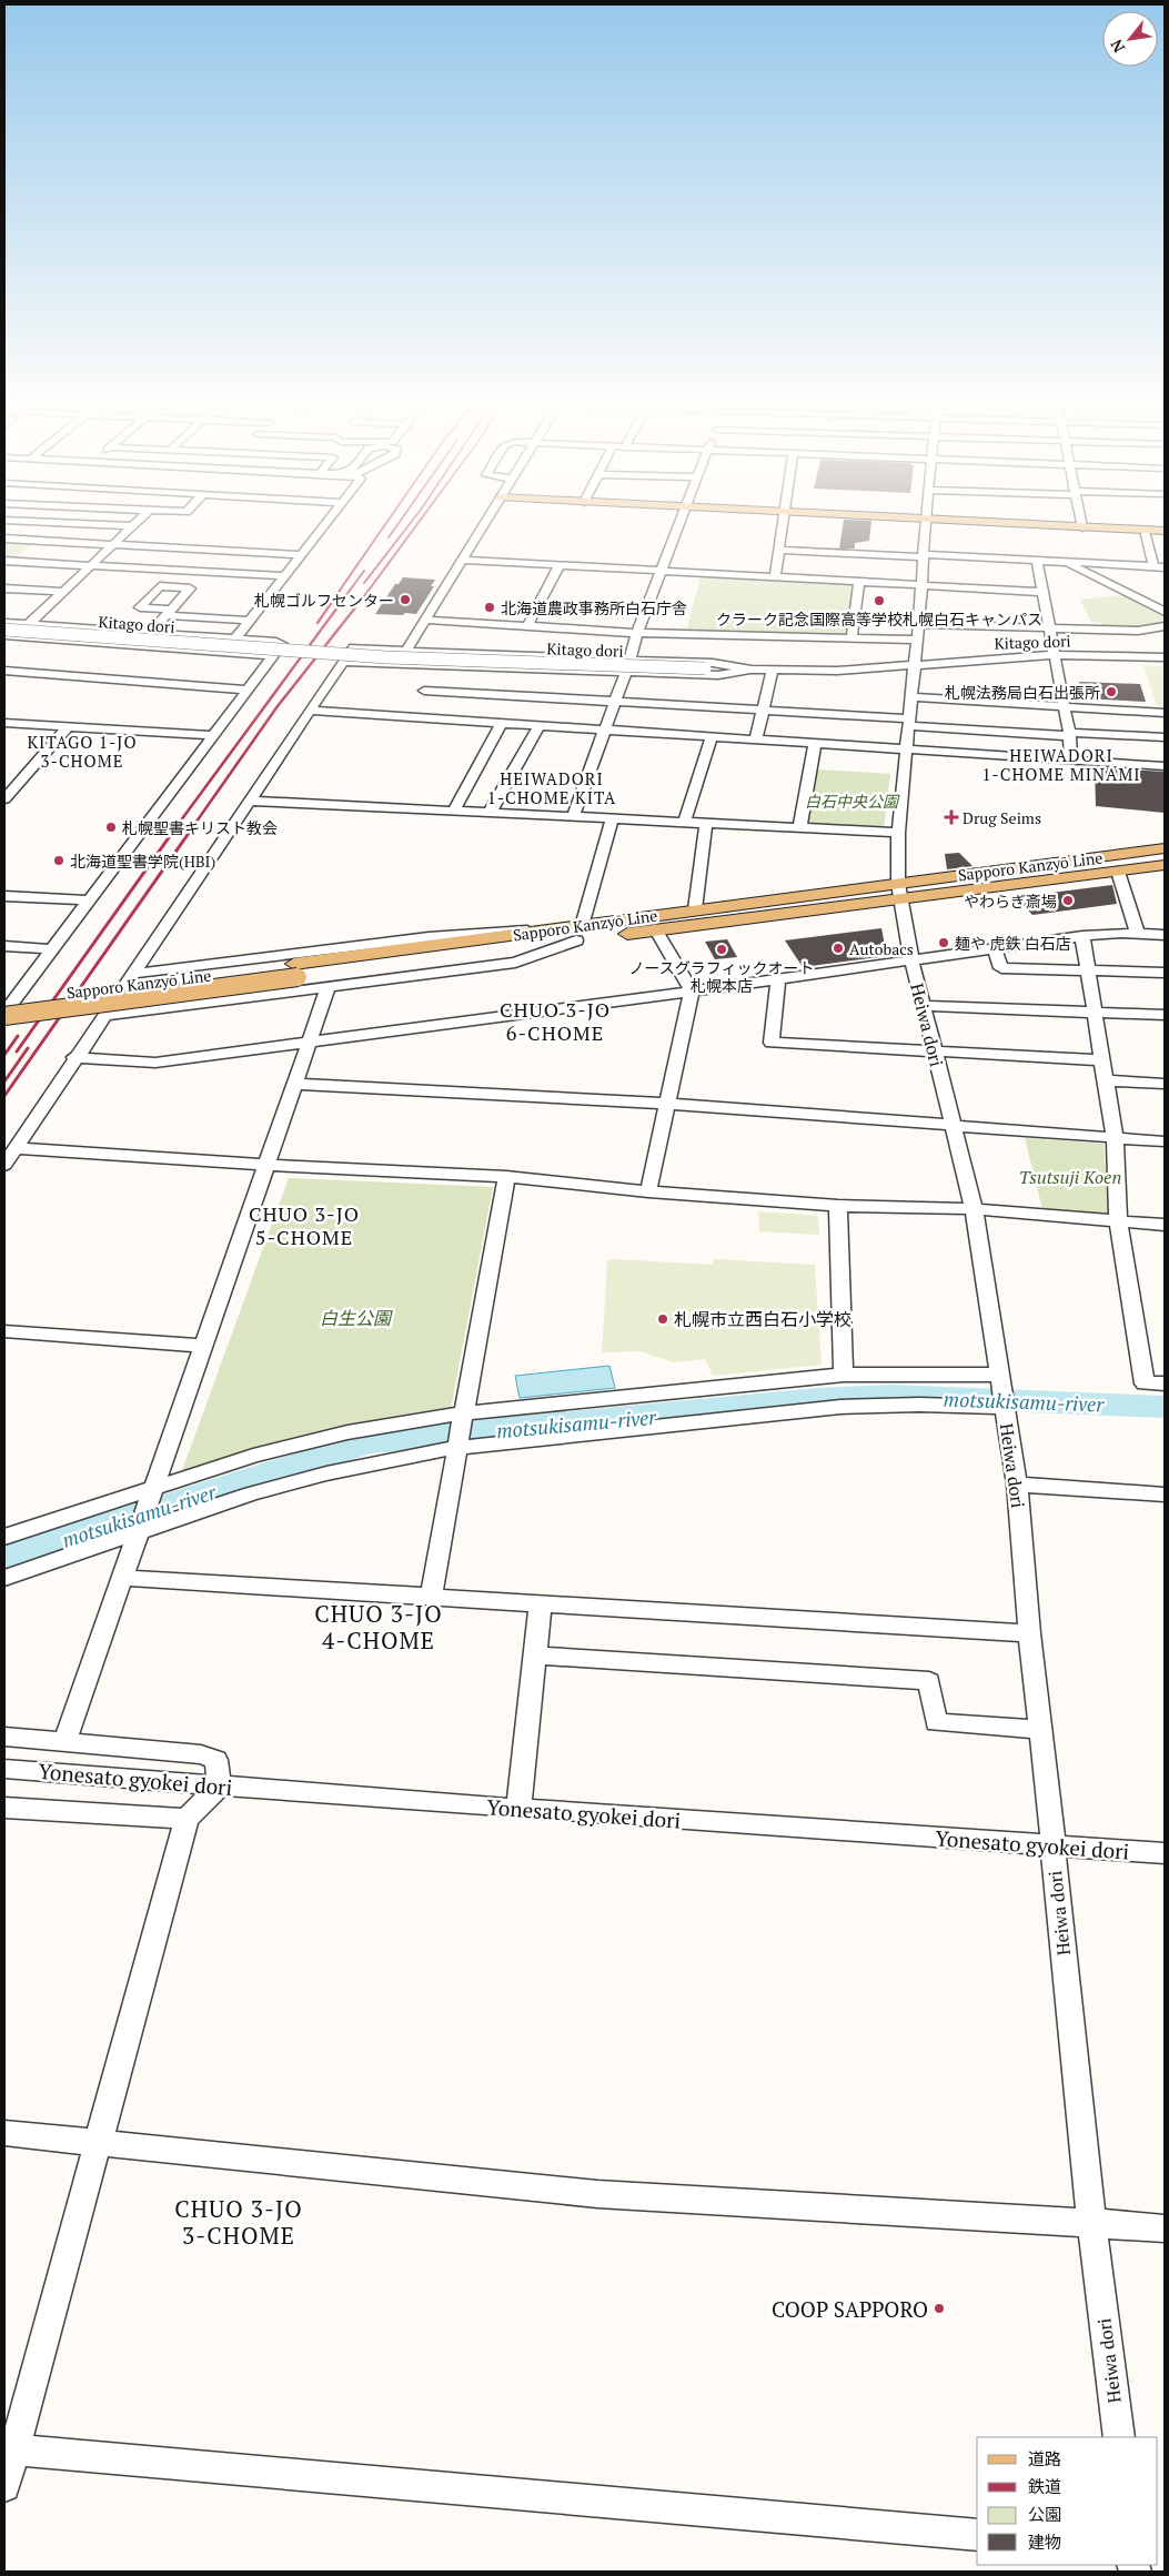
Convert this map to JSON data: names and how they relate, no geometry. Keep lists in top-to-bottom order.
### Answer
{
  "streets": {
    "main road": ["Sapporo Kanzyō Line"],
    "street": ["Kitago dori", "Heiwa dori", "Yonesato gyokei dori"]
  },
  "crossings": [
    ["Kitago dori", "Heiwa dori"],
    ["Sapporo Kanzyō Line", "Heiwa dori"],
    ["Heiwa dori", "Yonesato gyokei dori"]
  ],
  "districts": [
    "KITAGO 1-JO 3-CHOME",
    "HEIWADORI 1-CHOME MINAMI",
    "HEIWADORI 1-CHOME KITA",
    "CHUO 3-JO 6-CHOME",
    "CHUO 3-JO 5-CHOME",
    "CHUO 3-JO 4-CHOME",
    "CHUO 3-JO 3-CHOME"
  ],
  "water": ["motsukisamu-river"],
  "parks": ["白石中央公園", "Tsutsuji Koen", "白生公園"],
  "places": {
    "other": [
      "札幌ゴルフセンター",
      "クラーク記念国際高等学校札幌白石キャンパス",
      "北海道農政事務所白石庁舎",
      "札幌法務局白石出張所",
      "札幌聖書キリスト教会",
      "北海道聖書学院(HBI)",
      "やわらぎ斎場",
      "麺や 虎鉄 白石店",
      "Autobacs",
      "ノースグラフィックオート 札幌本店",
      "札幌市立西白石小学校",
      "COOP SAPPORO"
    ],
    "health": ["Drug Seims"]
  },
  "legend": [
    "道路",
    "鉄道",
    "公園",
    "建物"
  ],
  "north": "bottom left"
}
